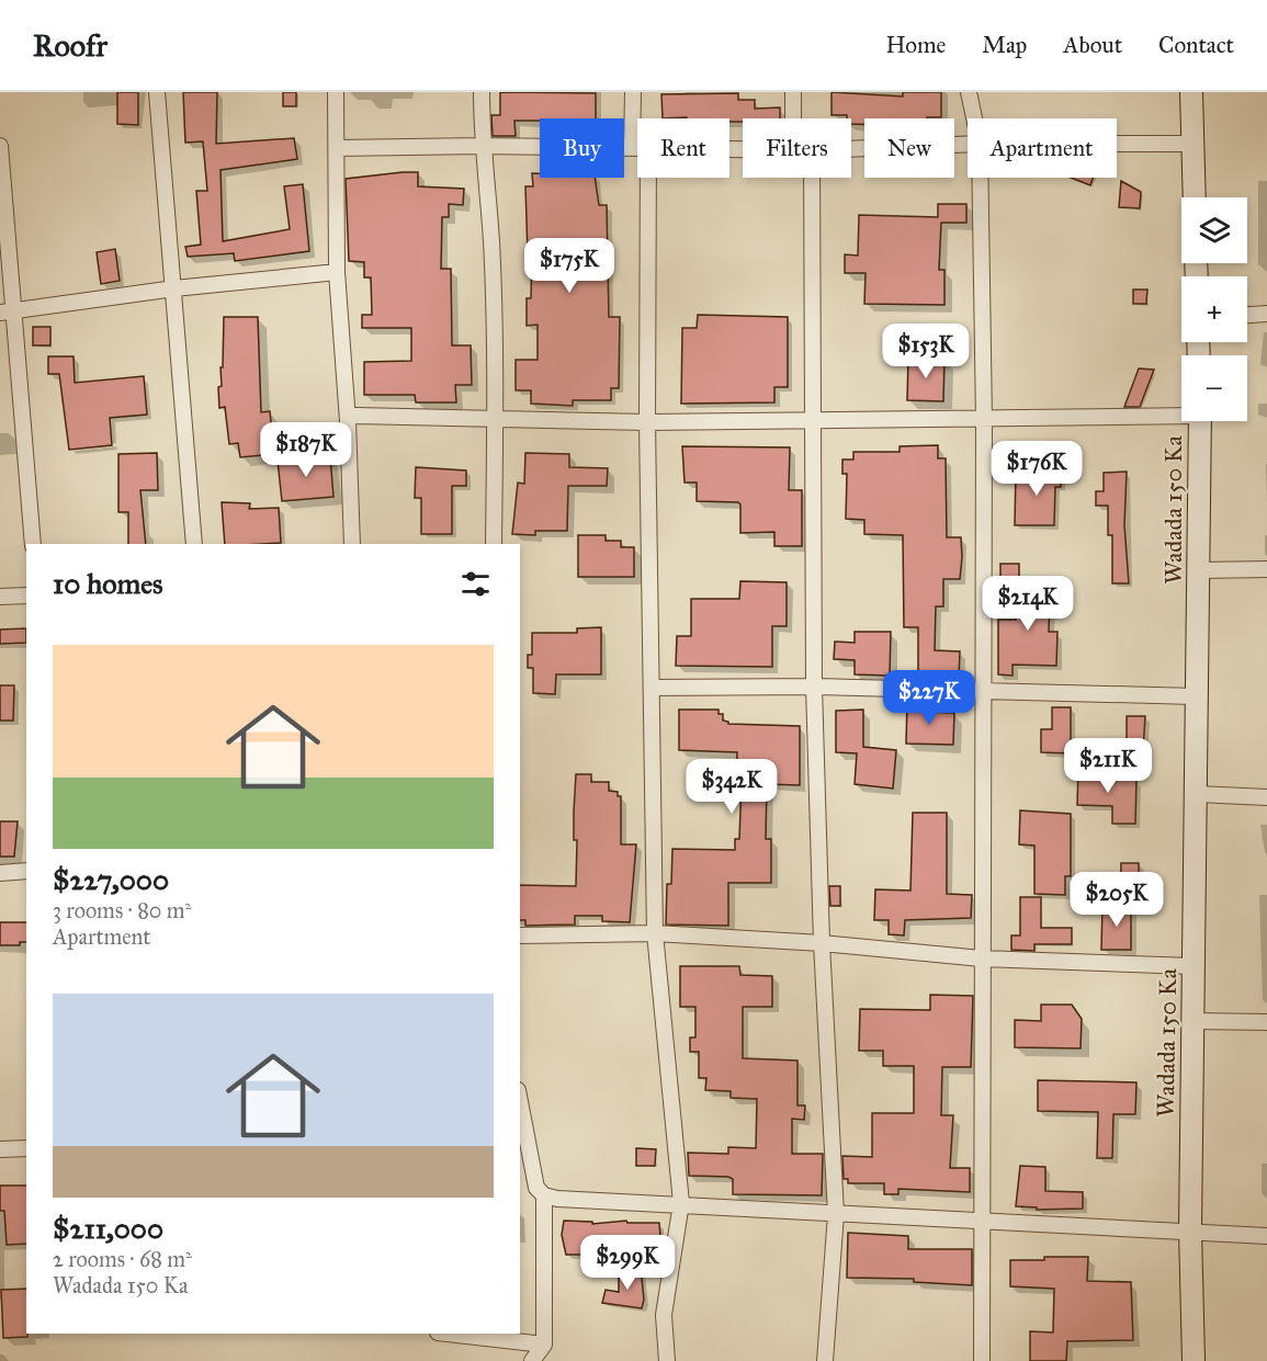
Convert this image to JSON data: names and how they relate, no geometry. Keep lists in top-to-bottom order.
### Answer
{
  "streets": {
    "street": ["Wadada 150 Ka"]
  },
  "page": {
    "header": "Roofr",
    "nav": [
      "Home",
      "Map",
      "About",
      "Contact"
    ],
    "chip": [
      "Buy",
      "Rent",
      "Filters",
      "New",
      "Apartment"
    ],
    "map_buttons": ["+", "−"],
    "price": [
      "$175K",
      "$153K",
      "$187K",
      "$176K",
      "$214K",
      "$227K",
      "$211K",
      "$342K",
      "$205K",
      "$299K"
    ],
    "heading": "10 homes",
    "list": [
      {
        "name": "$227,000",
        "note": "3 rooms · 80 m² · Apartment"
      },
      {
        "name": "$211,000",
        "note": "2 rooms · 68 m² · Wadada 150 Ka"
      }
    ]
  }
}
